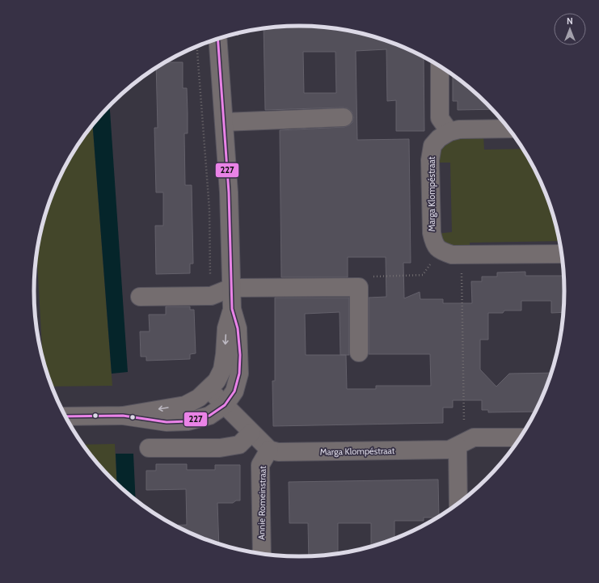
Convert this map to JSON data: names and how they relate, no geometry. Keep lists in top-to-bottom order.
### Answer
{
  "streets": {
    "street": ["Marga Klompéstraat", "Annie Romeinstraat"]
  },
  "crossings": [
    ["Marga Klompéstraat", "Annie Romeinstraat"]
  ],
  "lines": ["transit line 227"],
  "north": "top"
}
